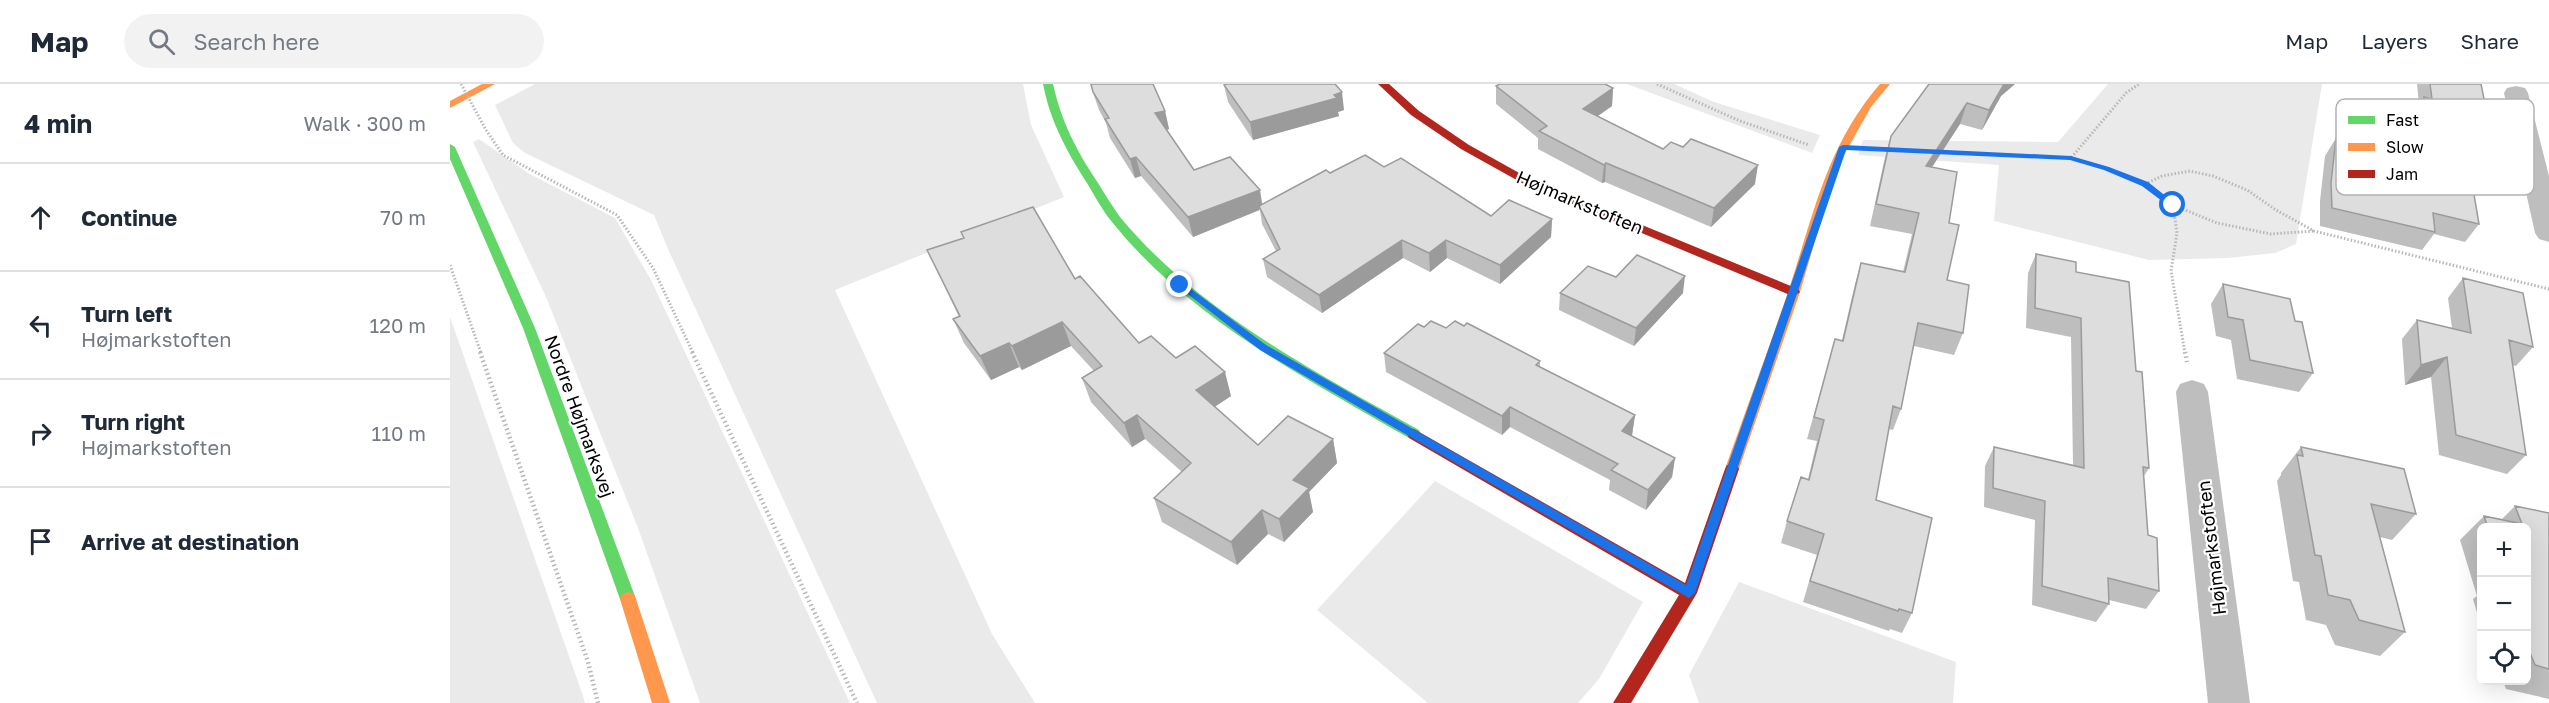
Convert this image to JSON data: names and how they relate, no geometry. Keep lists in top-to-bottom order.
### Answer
{
  "streets": {
    "main road": ["Højmarkstoften", "Nordre Højmarksvej"]
  },
  "legend": ["Fast", "Slow", "Jam"],
  "page": {
    "header": "Map",
    "search": "Search here",
    "nav": ["Map", "Layers", "Share"],
    "heading": ["4 min", "Walk · 300 m"],
    "list": [
      ["Continue", "70 m"],
      ["Turn left", "Højmarkstoften", "120 m"],
      ["Turn right", "Højmarkstoften", "110 m"],
      "Arrive at destination"
    ],
    "map_buttons": ["+", "−"]
  }
}
